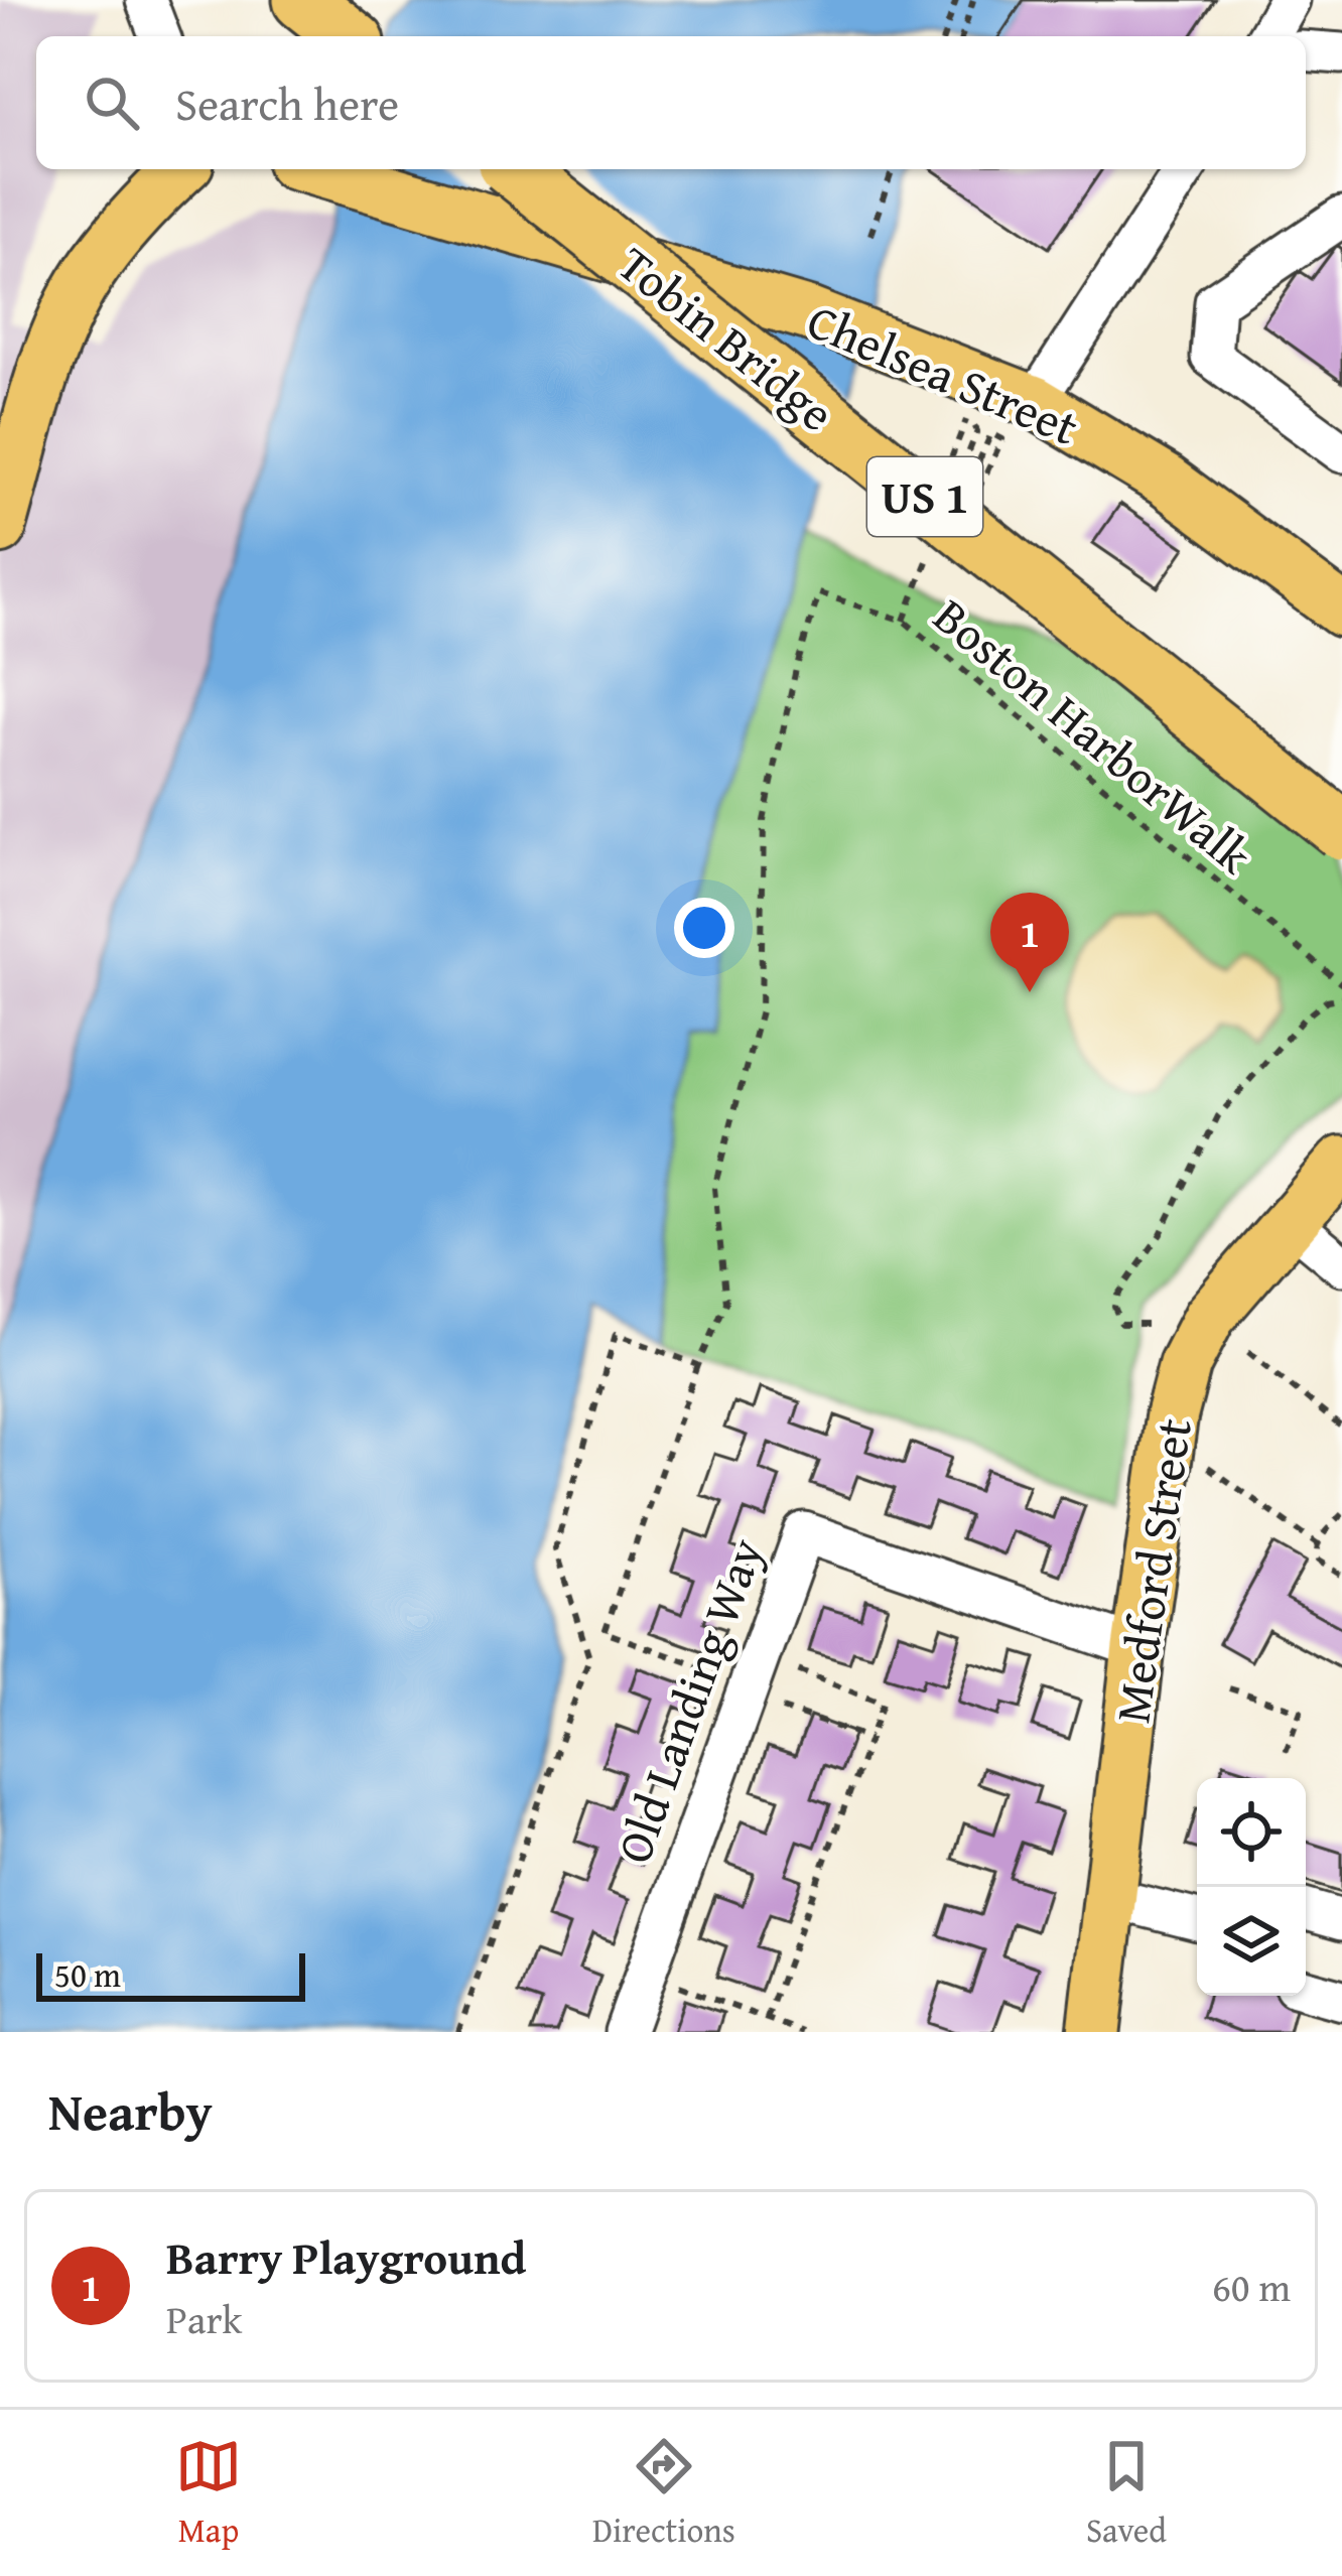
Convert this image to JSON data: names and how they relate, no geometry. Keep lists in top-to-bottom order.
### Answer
{
  "streets": {
    "highway": ["Tobin Bridge", "US 1"],
    "main road": ["Chelsea Street", "Medford Street"],
    "street": ["Old Landing Way"],
    "path": ["Boston HarborWalk"]
  },
  "crossings": [
    ["Medford Street", "Old Landing Way"]
  ],
  "scale_bar": "50 m",
  "page": {
    "search": "Search here",
    "pins": "1",
    "scale": "50 m",
    "heading": "Nearby",
    "list": [
      {
        "mark": "1",
        "name": "Barry Playground",
        "note": "Park",
        "value": "60 m"
      }
    ],
    "nav": ["Map", "Directions", "Saved"]
  }
}
